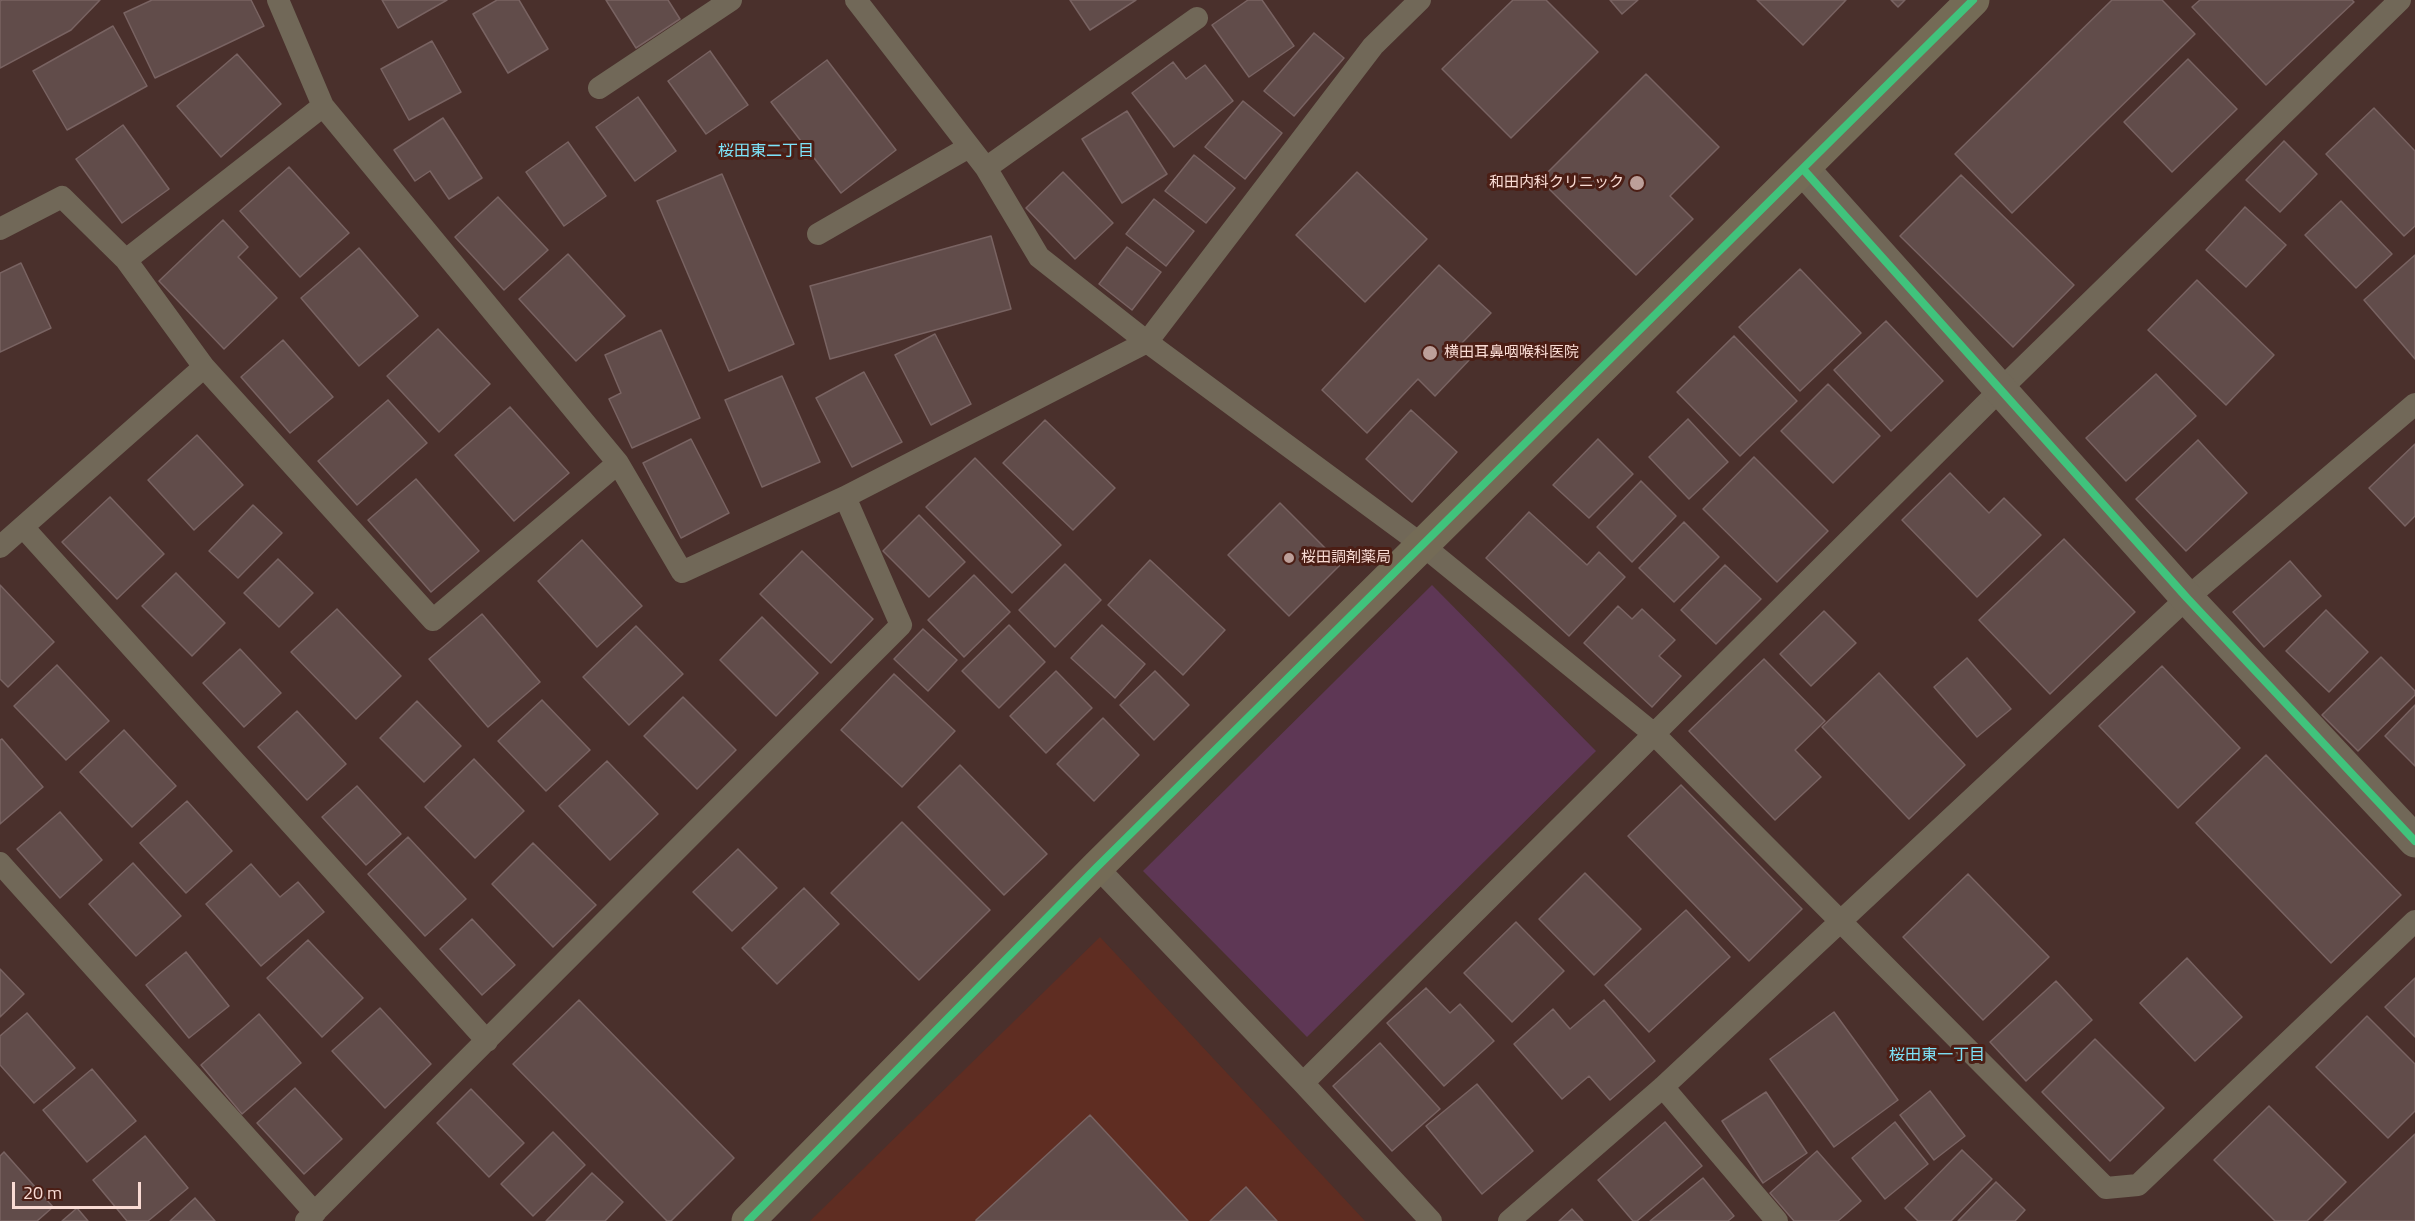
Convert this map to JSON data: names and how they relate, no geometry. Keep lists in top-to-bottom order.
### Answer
{
  "districts": ["桜田東二丁目", "桜田東一丁目"],
  "places": ["和田内科クリニック", "横田耳鼻咽喉科医院", "桜田調剤薬局"],
  "scale_bar": "20 m"
}
